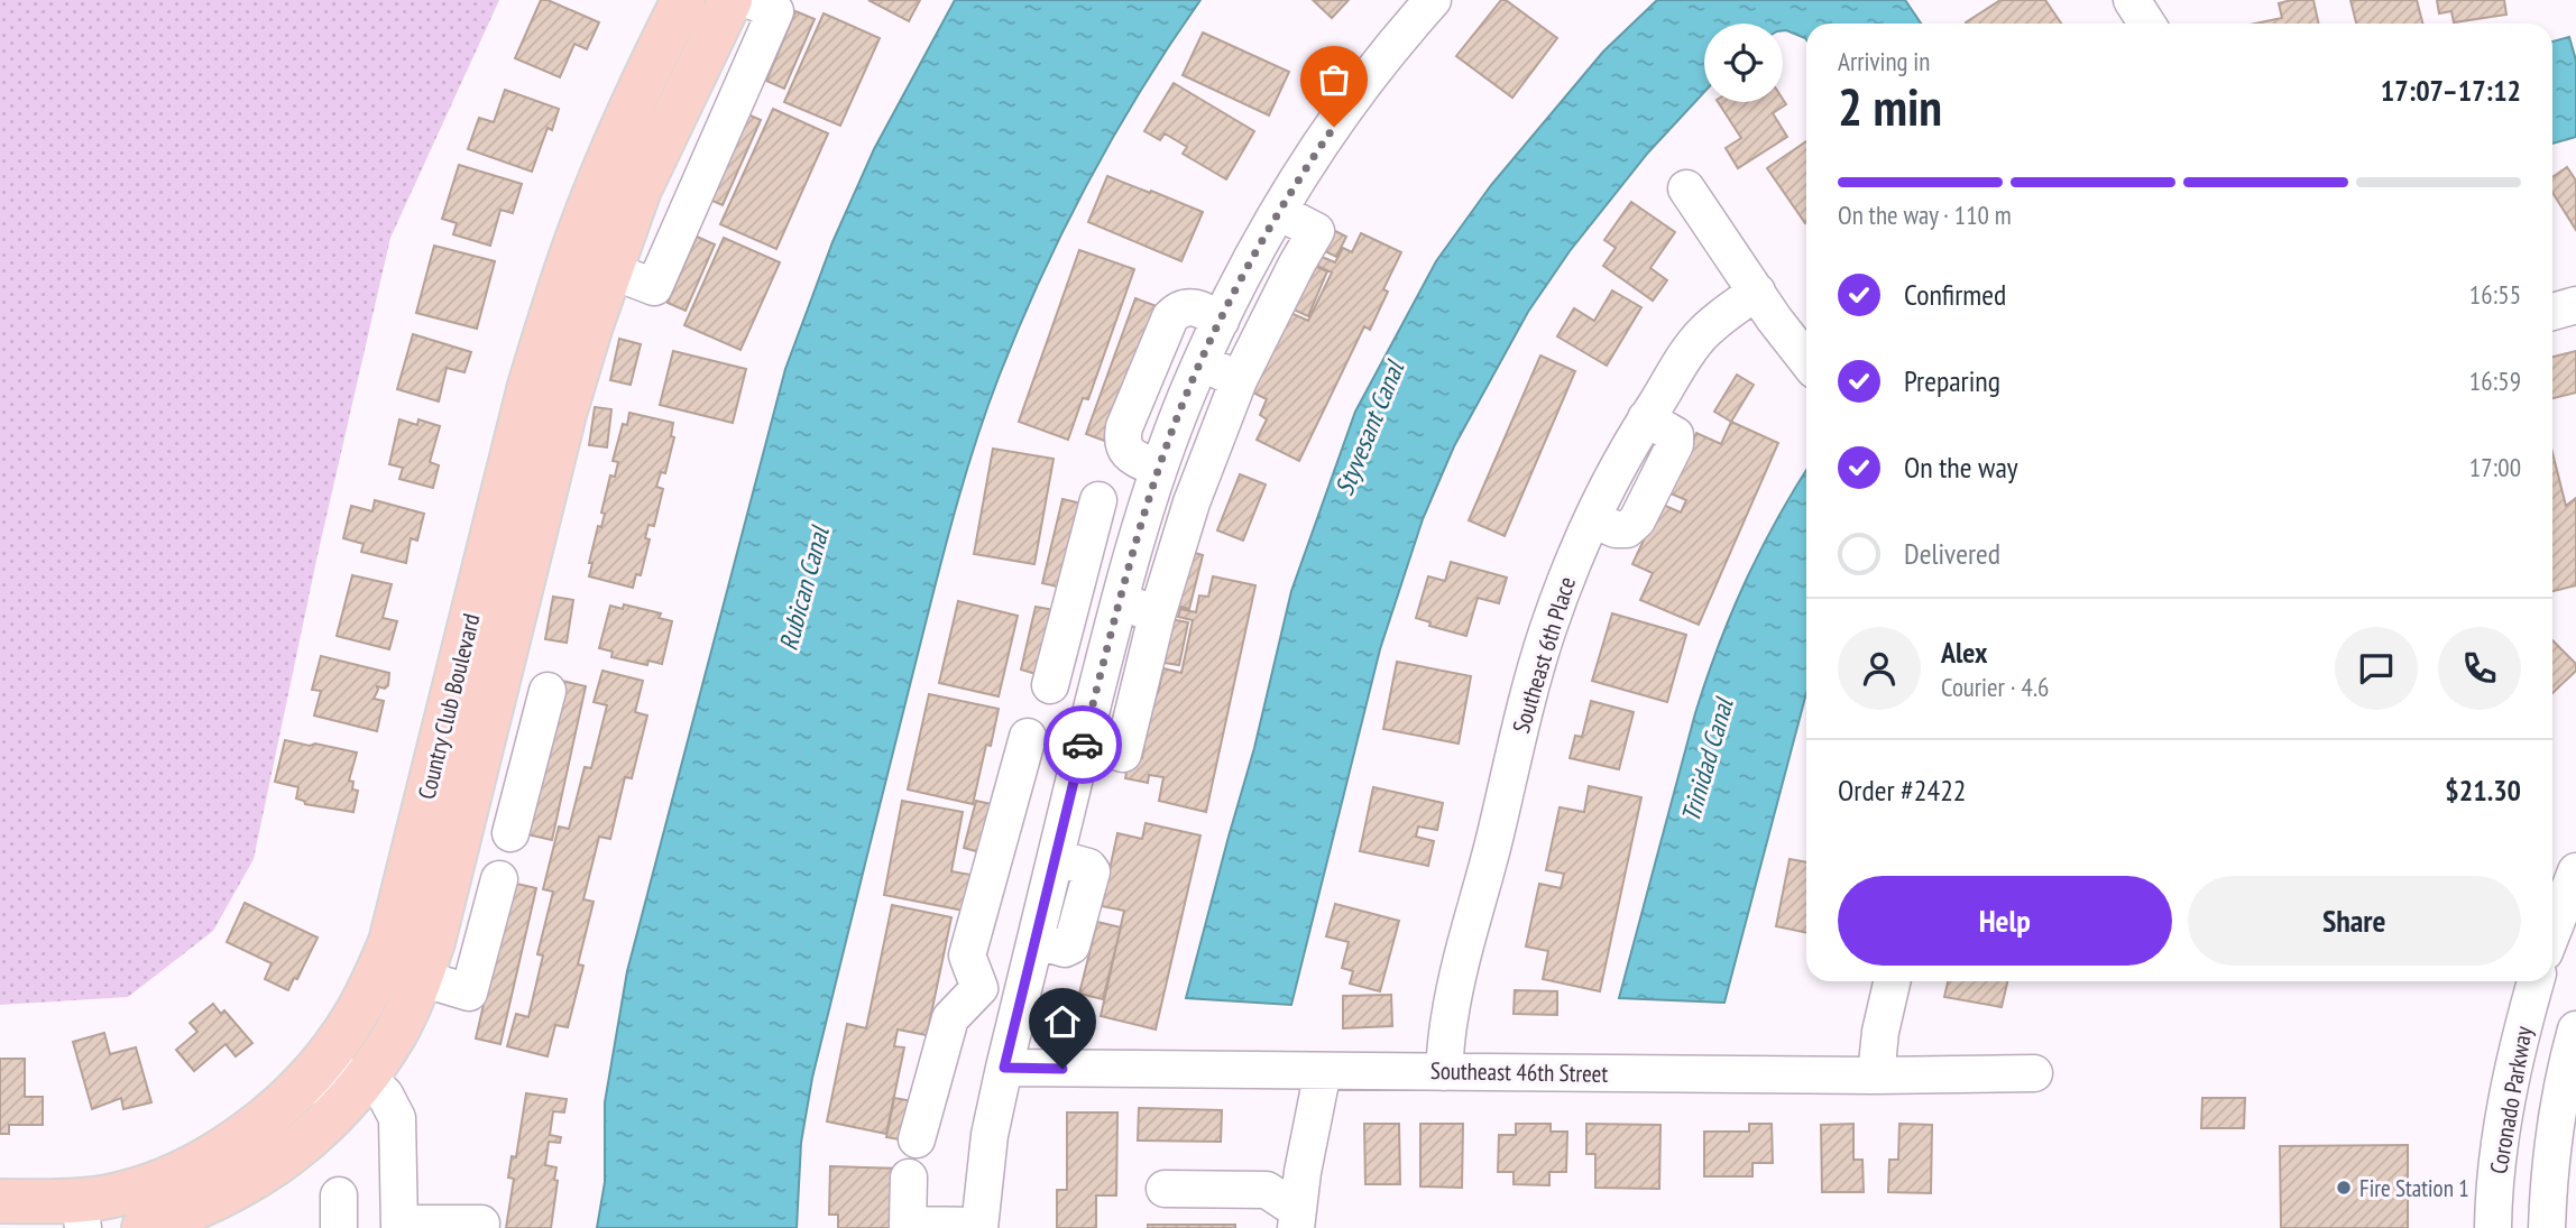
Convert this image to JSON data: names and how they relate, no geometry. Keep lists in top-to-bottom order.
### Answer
{
  "streets": {
    "main road": ["Country Club Boulevard"],
    "street": ["Southeast 6th Place", "Southeast 46th Street", "Coronado Parkway"]
  },
  "crossings": [
    ["Southeast 6th Place", "Southeast 46th Street"]
  ],
  "water": ["Styvesant Canal", "Rubican Canal", "Trinidad Canal"],
  "places": ["Fire Station 1"],
  "page": {
    "heading": ["2 min", "Arriving in", "17:07–17:12"],
    "panel": [
      "Alex",
      "Courier · 4.6",
      "Order #2422",
      "$21.30"
    ],
    "bar": "On the way · 110 m",
    "list": [
      ["Confirmed", "16:55"],
      ["Preparing", "16:59"],
      ["On the way", "17:00"],
      "Delivered"
    ],
    "buttons": ["Help", "Share"]
  }
}
